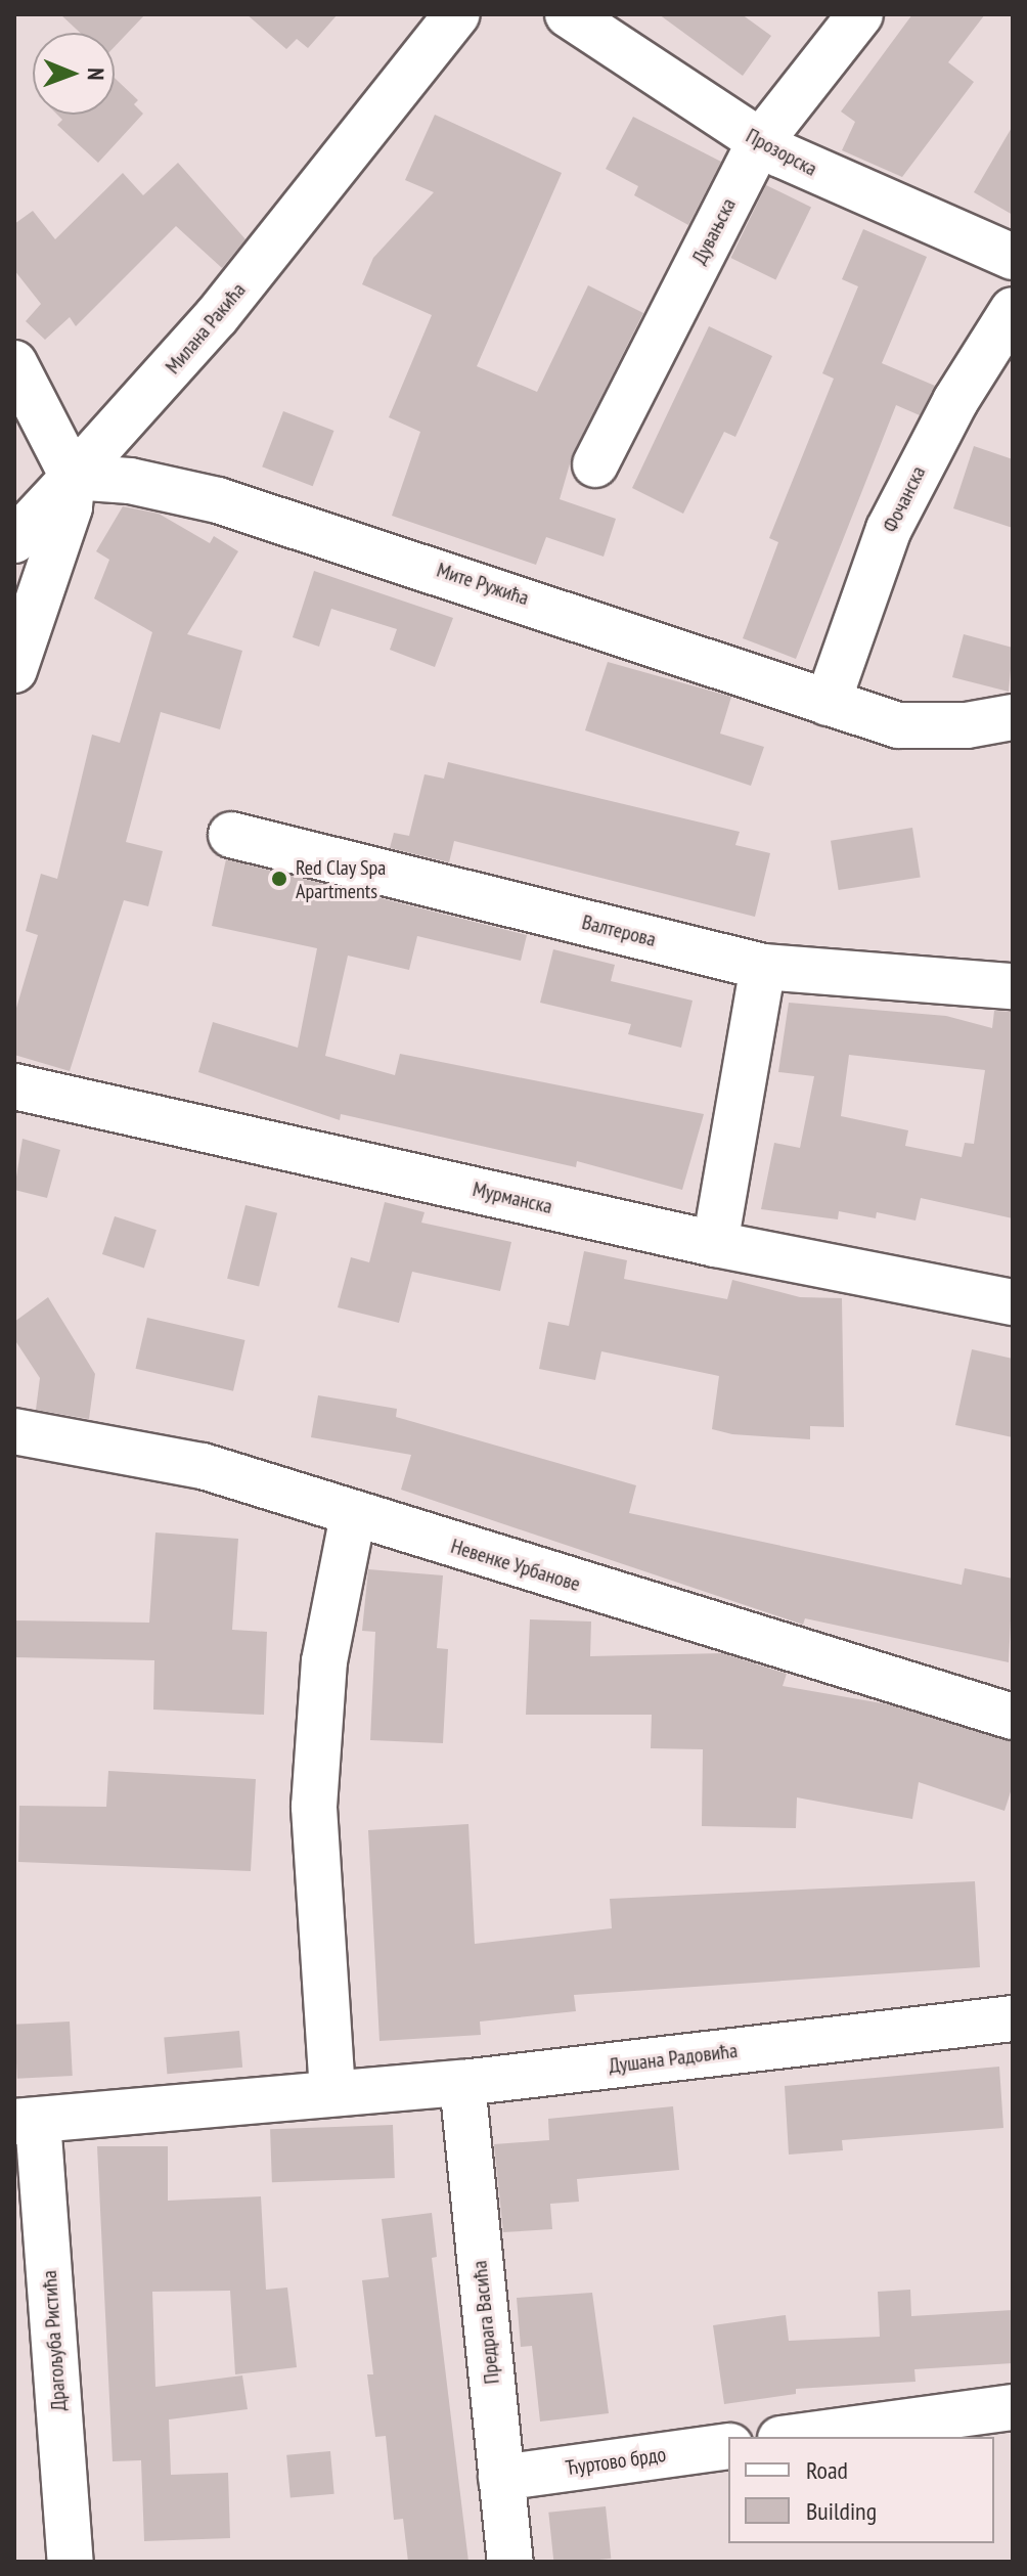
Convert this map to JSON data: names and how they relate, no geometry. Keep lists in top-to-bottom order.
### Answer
{
  "streets": {
    "street": [
      "Прозорска",
      "Дувањска",
      "Милана Ракића",
      "Фочанска",
      "Мите Ружића",
      "Валтерова",
      "Мурманска",
      "Невенке Урбанове",
      "Душана Радовића",
      "Предрага Васића",
      "Драгољуба Ристића",
      "Ћуртово брдо"
    ]
  },
  "crossings": [
    ["Прозорска", "Дувањска"],
    ["Милана Ракића", "Мите Ружића"],
    ["Фочанска", "Мите Ружића"],
    ["Душана Радовића", "Предрага Васића"],
    ["Душана Радовића", "Драгољуба Ристића"],
    ["Предрага Васића", "Ћуртово брдо"]
  ],
  "places": ["Red Clay Spa Apartments"],
  "legend": ["Road", "Building"],
  "north": "right"
}
